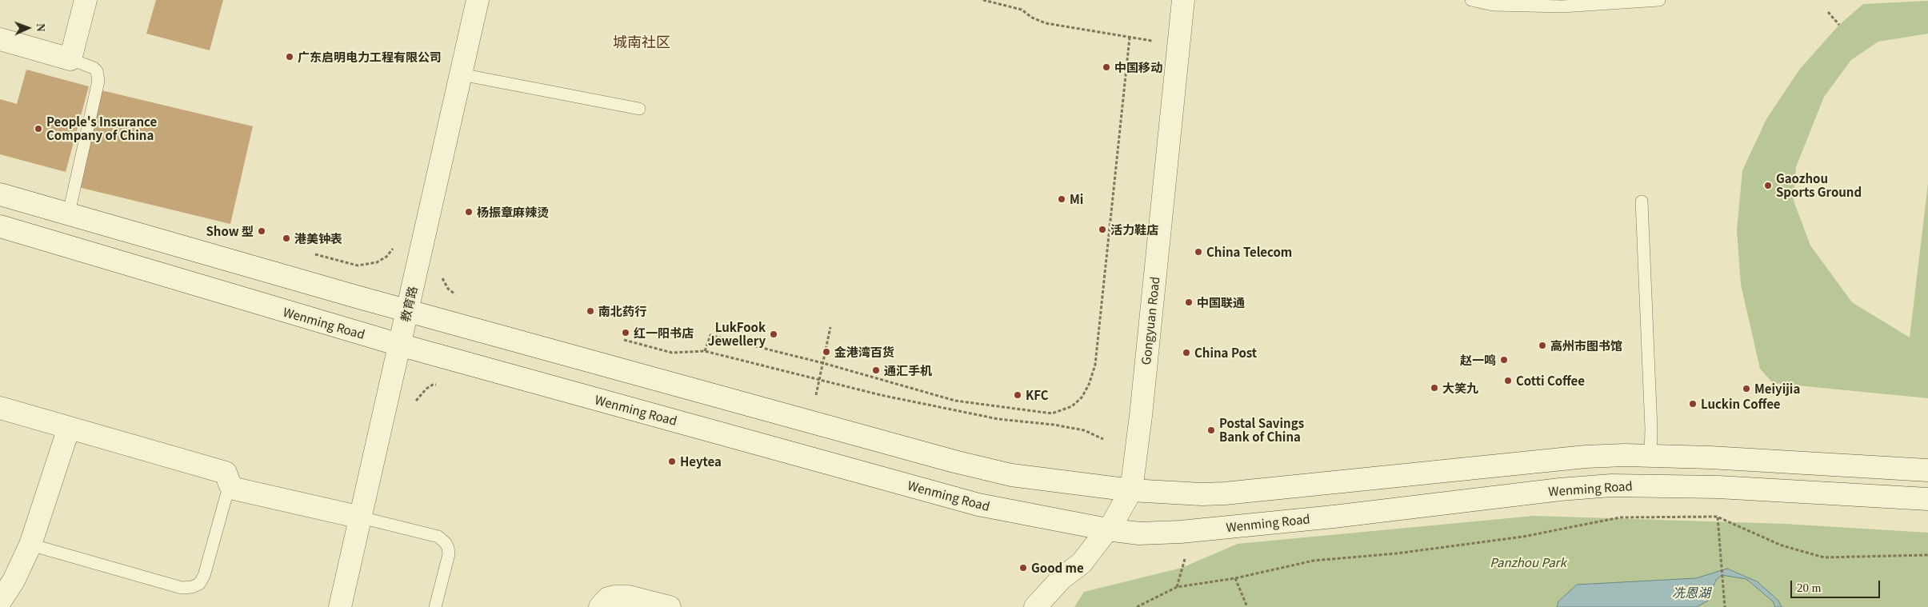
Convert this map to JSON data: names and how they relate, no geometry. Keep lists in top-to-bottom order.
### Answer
{
  "streets": {
    "main road": ["教育路", "Gongyuan Road", "Wenming Road"]
  },
  "crossings": [
    ["教育路", "Wenming Road"],
    ["Gongyuan Road", "Wenming Road"]
  ],
  "districts": ["城南社区"],
  "water": ["冼恩湖"],
  "parks": ["Panzhou Park"],
  "places": [
    "广东启明电力工程有限公司",
    "中国移动",
    "People's Insurance Company of China",
    "Gaozhou Sports Ground",
    "Mi",
    "杨振章麻辣烫",
    "活力鞋店",
    "Show 型",
    "港美钟表",
    "China Telecom",
    "中国联通",
    "南北药行",
    "红一阳书店",
    "LukFook Jewellery",
    "高州市图书馆",
    "金港湾百货",
    "China Post",
    "赵一鸣",
    "通汇手机",
    "Cotti Coffee",
    "大笑九",
    "Meiyijia",
    "KFC",
    "Luckin Coffee",
    "Postal Savings Bank of China",
    "Heytea",
    "Good me"
  ],
  "scale_bar": "20 m",
  "north": "right"
}
